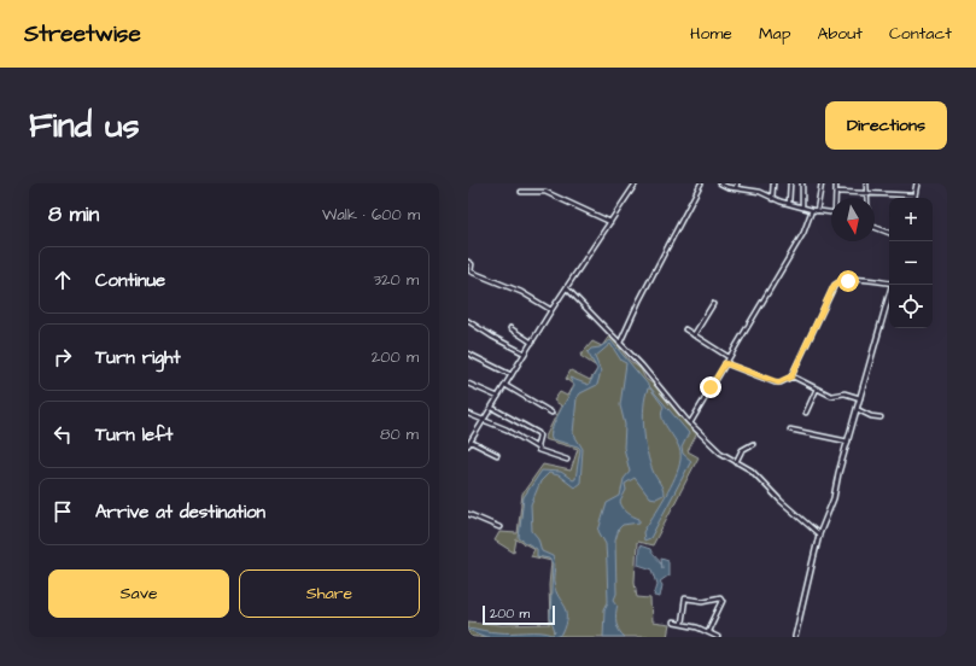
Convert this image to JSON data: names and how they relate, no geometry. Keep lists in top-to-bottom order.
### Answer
{
  "scale_bar": "200 m",
  "north": "bottom",
  "page": {
    "header": "Streetwise",
    "nav": [
      "Home",
      "Map",
      "About",
      "Contact"
    ],
    "buttons": [
      "Directions",
      ["Save", "Share"]
    ],
    "title": "Find us",
    "heading": ["8 min", "Walk · 600 m"],
    "map_buttons": ["+", "−"],
    "list": [
      ["Continue", "320 m"],
      ["Turn right", "200 m"],
      ["Turn left", "80 m"],
      "Arrive at destination"
    ],
    "scale": "200 m"
  }
}
